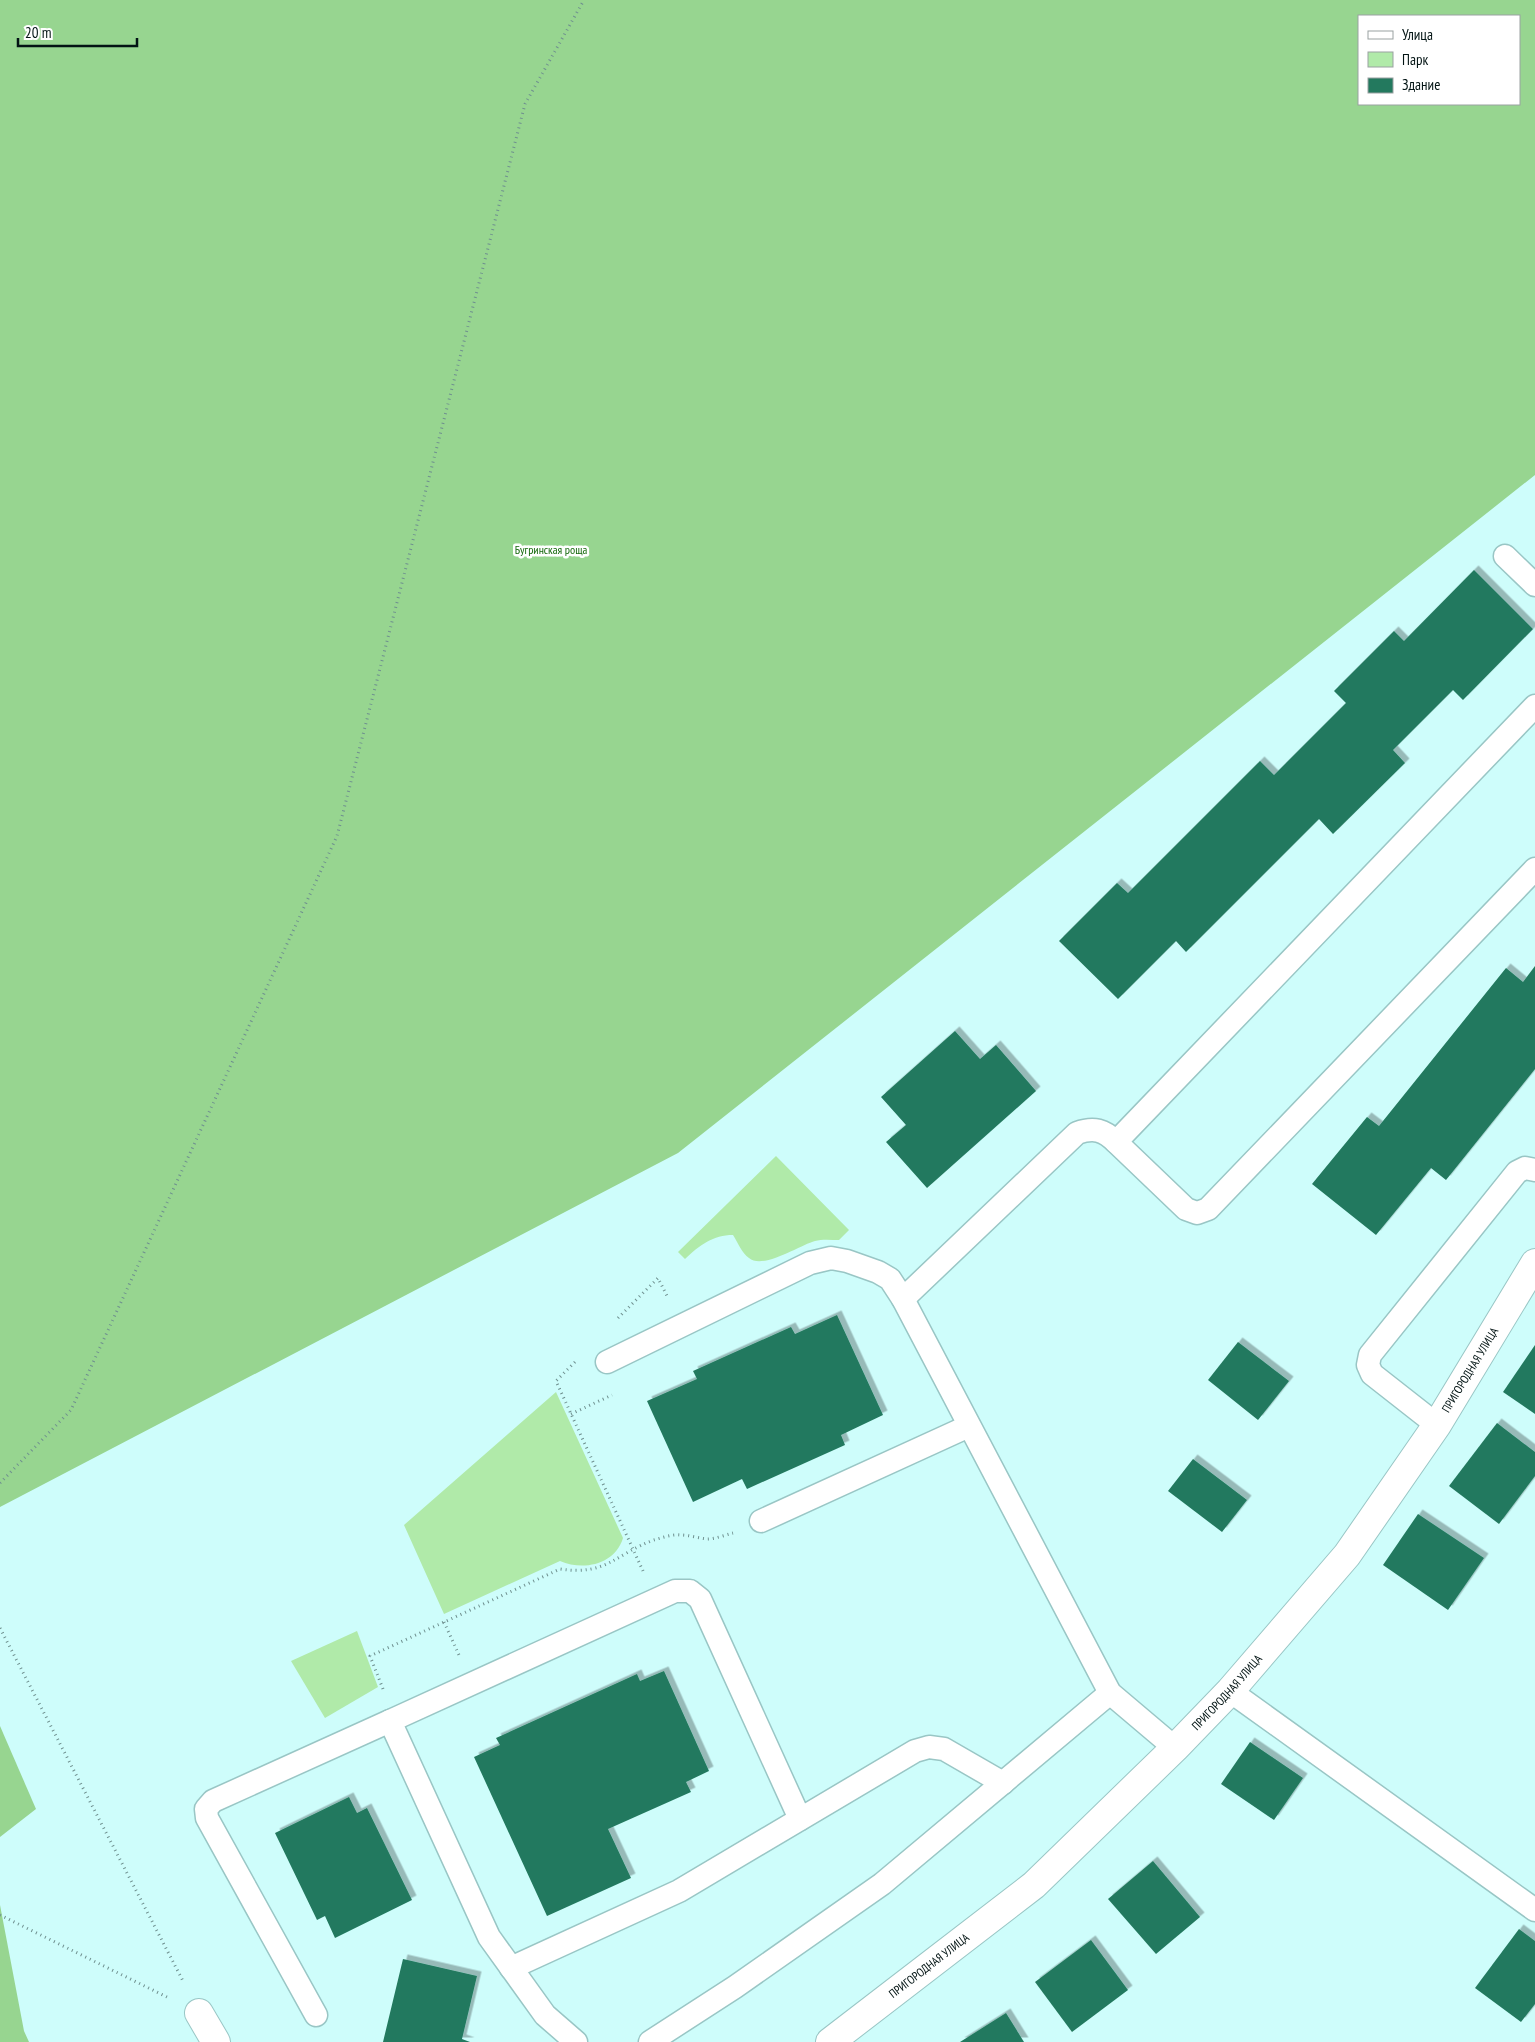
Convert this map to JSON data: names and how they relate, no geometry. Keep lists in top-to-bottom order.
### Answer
{
  "streets": {
    "street": ["ПРИГОРОДНАЯ УЛИЦА"]
  },
  "parks": ["Бугринская роща"],
  "legend": ["Улица", "Парк", "Здание"],
  "scale_bar": "20 m"
}
